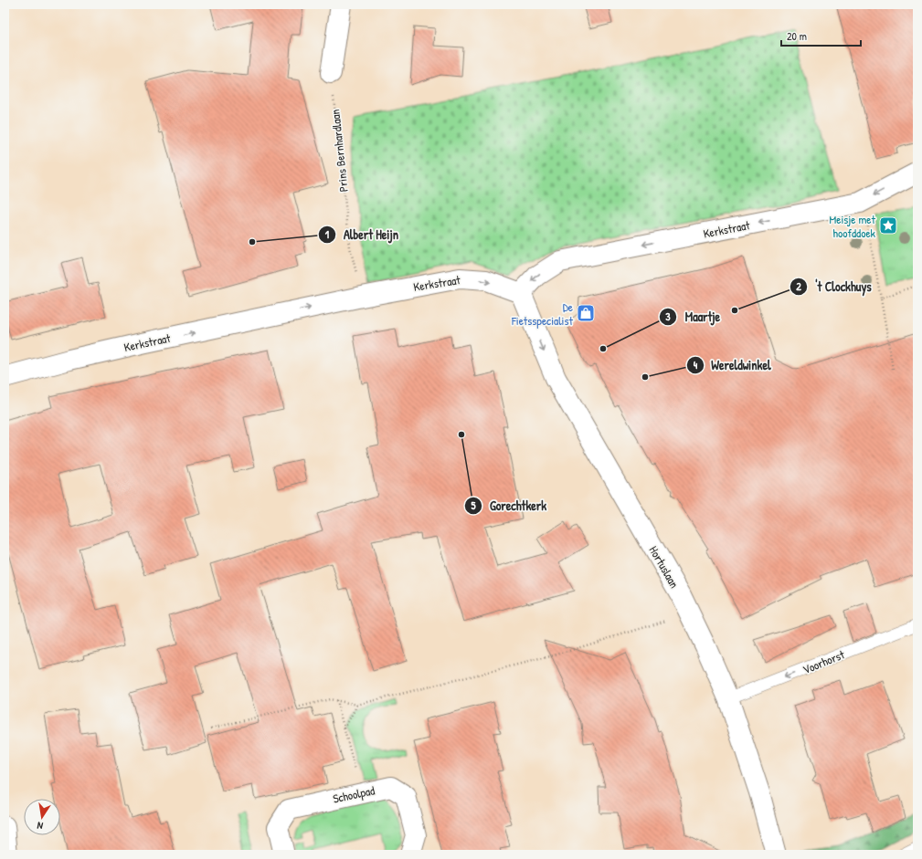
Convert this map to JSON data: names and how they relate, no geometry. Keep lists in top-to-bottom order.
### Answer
{
  "streets": {
    "street": ["Kerkstraat", "Hortuslaan", "Schoolpad"],
    "lane": ["Voorhorst"],
    "path": ["Prins Bernhardlaan"]
  },
  "crossings": [
    ["Prins Bernhardlaan", "Kerkstraat"],
    ["Kerkstraat", "Hortuslaan"],
    ["Hortuslaan", "Voorhorst"]
  ],
  "one_way": ["Hortuslaan", "Voorhorst"],
  "places": {
    "place": ["Meisje met hoofddoek"],
    "other": [
      "Albert Heijn",
      "'t Clockhuys",
      "Maartje",
      "Wereldwinkel",
      "Gorechtkerk"
    ],
    "shop": ["De Fietsspecialist"]
  },
  "scale_bar": "20 m",
  "north": "bottom"
}
